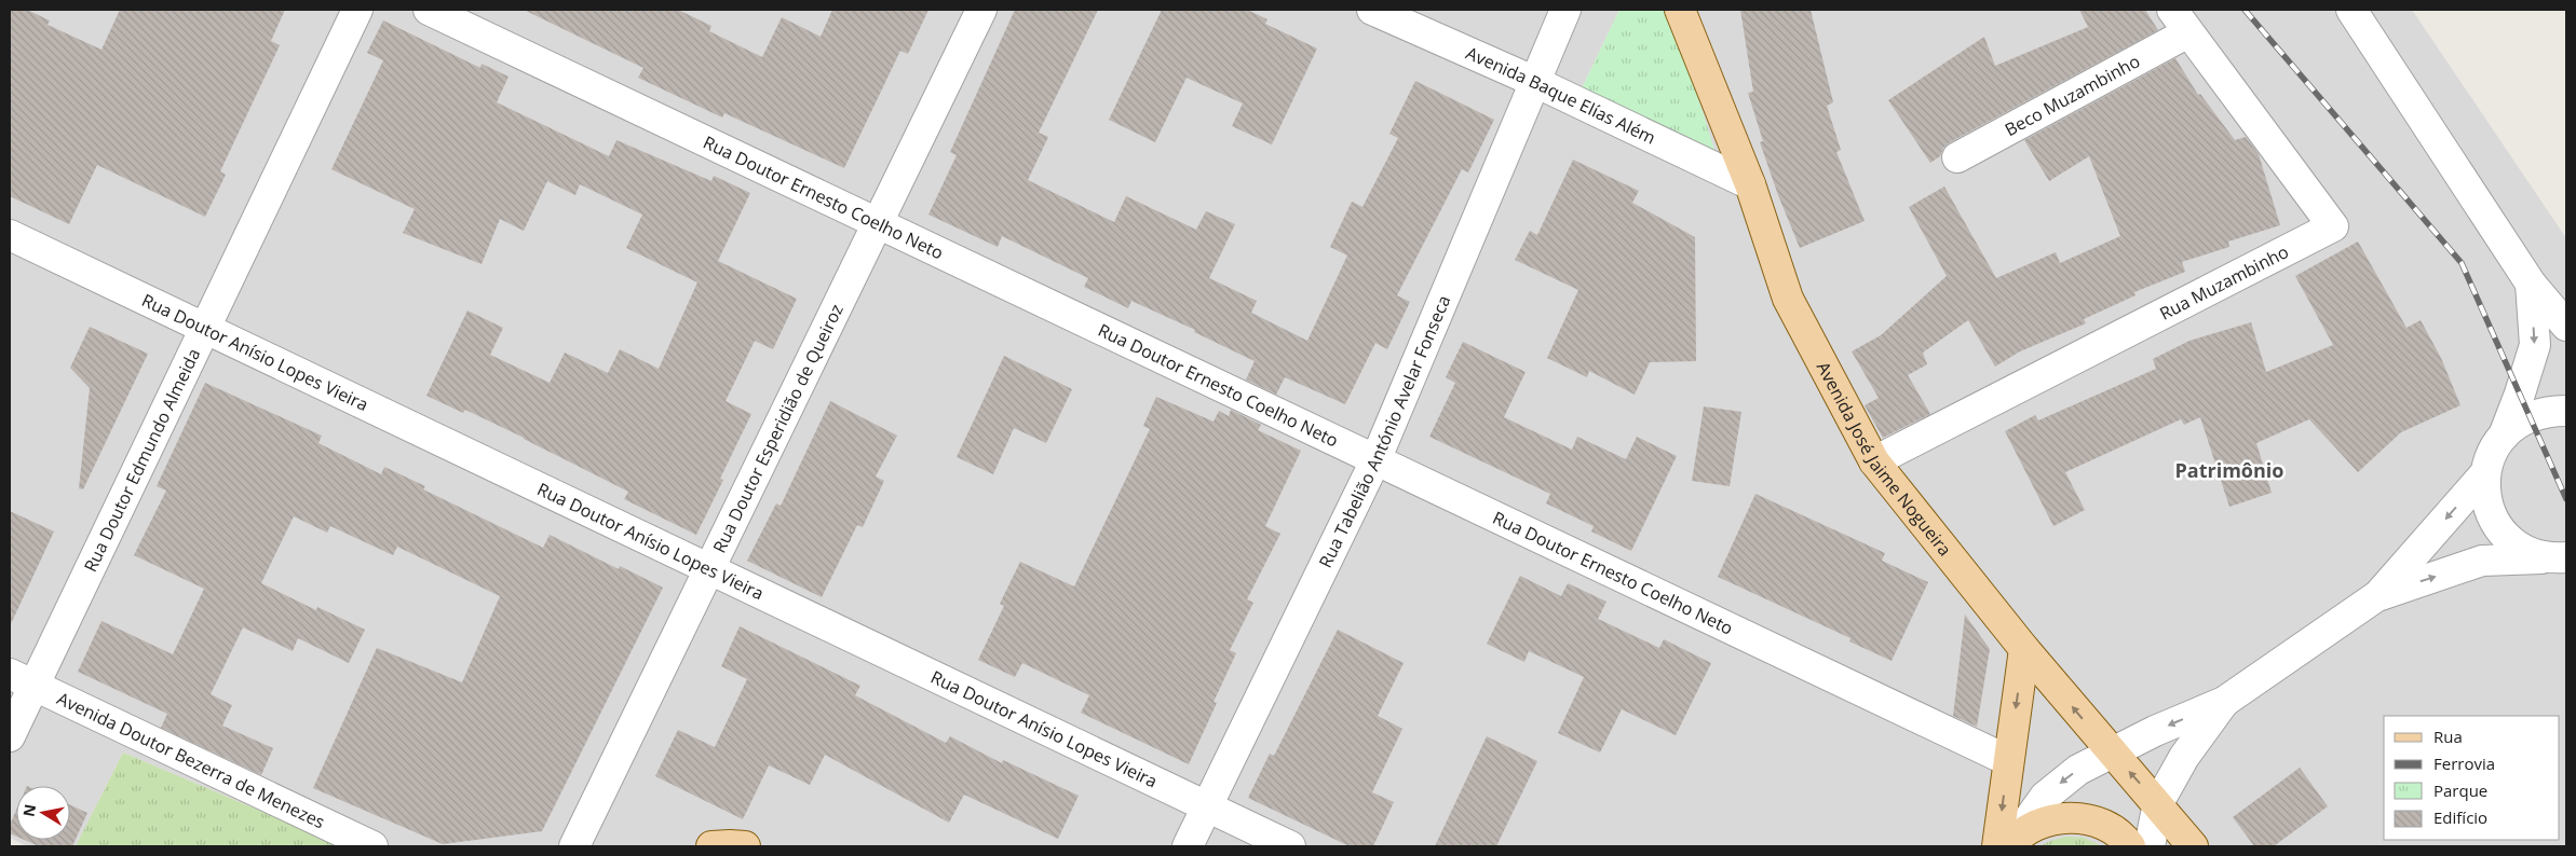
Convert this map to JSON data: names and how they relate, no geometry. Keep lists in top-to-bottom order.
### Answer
{
  "streets": {
    "main road": ["Avenida José Jaime Nogueira"],
    "street": [
      "Beco Muzambinho",
      "Avenida Baque Elías Além",
      "Rua Doutor Ernesto Coelho Neto",
      "Rua Muzambinho",
      "Rua Doutor Anísio Lopes Vieira",
      "Rua Doutor Esperidião de Queiroz",
      "Rua Tabelião António Avelar Fonseca",
      "Rua Doutor Edmundo Almeida",
      "Avenida Doutor Bezerra de Menezes"
    ]
  },
  "crossings": [
    ["Beco Muzambinho", "Rua Muzambinho"],
    ["Avenida Baque Elías Além", "Rua Tabelião António Avelar Fonseca"],
    ["Avenida Baque Elías Além", "Avenida José Jaime Nogueira"],
    ["Rua Doutor Ernesto Coelho Neto", "Rua Doutor Esperidião de Queiroz"],
    ["Rua Doutor Ernesto Coelho Neto", "Rua Tabelião António Avelar Fonseca"],
    ["Rua Muzambinho", "Avenida José Jaime Nogueira"],
    ["Rua Doutor Anísio Lopes Vieira", "Rua Doutor Esperidião de Queiroz"],
    ["Rua Doutor Anísio Lopes Vieira", "Rua Tabelião António Avelar Fonseca"],
    ["Rua Doutor Anísio Lopes Vieira", "Rua Doutor Edmundo Almeida"],
    ["Rua Doutor Edmundo Almeida", "Avenida Doutor Bezerra de Menezes"]
  ],
  "districts": ["Patrimônio"],
  "legend": [
    "Rua",
    "Ferrovia",
    "Parque",
    "Edifício"
  ],
  "north": "left"
}
